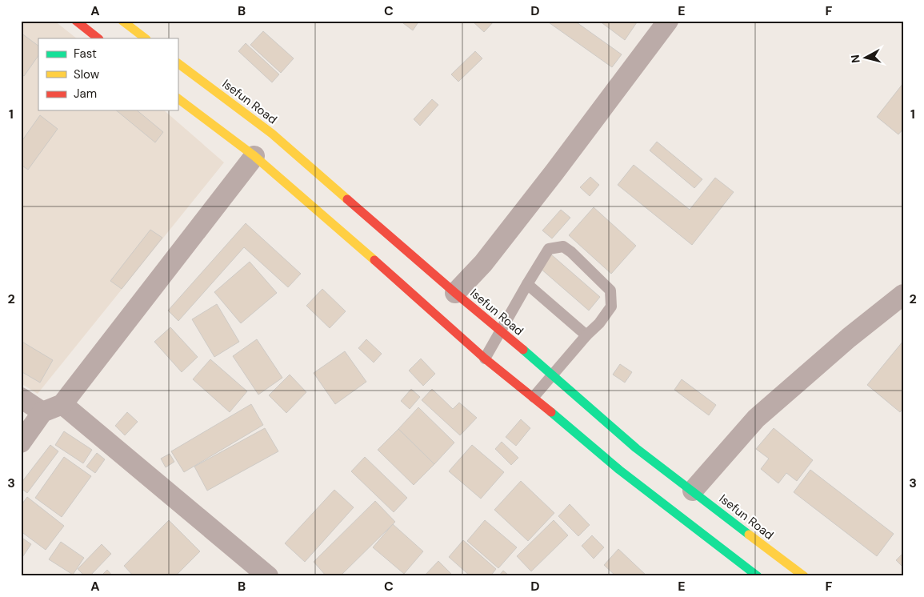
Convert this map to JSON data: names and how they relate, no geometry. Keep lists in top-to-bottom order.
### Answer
{
  "streets": {
    "street": ["Isefun Road"]
  },
  "legend": ["Fast", "Slow", "Jam"],
  "north": "left",
  "grid": {
    "columns": [
      "A",
      "B",
      "C",
      "D",
      "E",
      "F"
    ],
    "rows": ["1", "2", "3"]
  }
}
